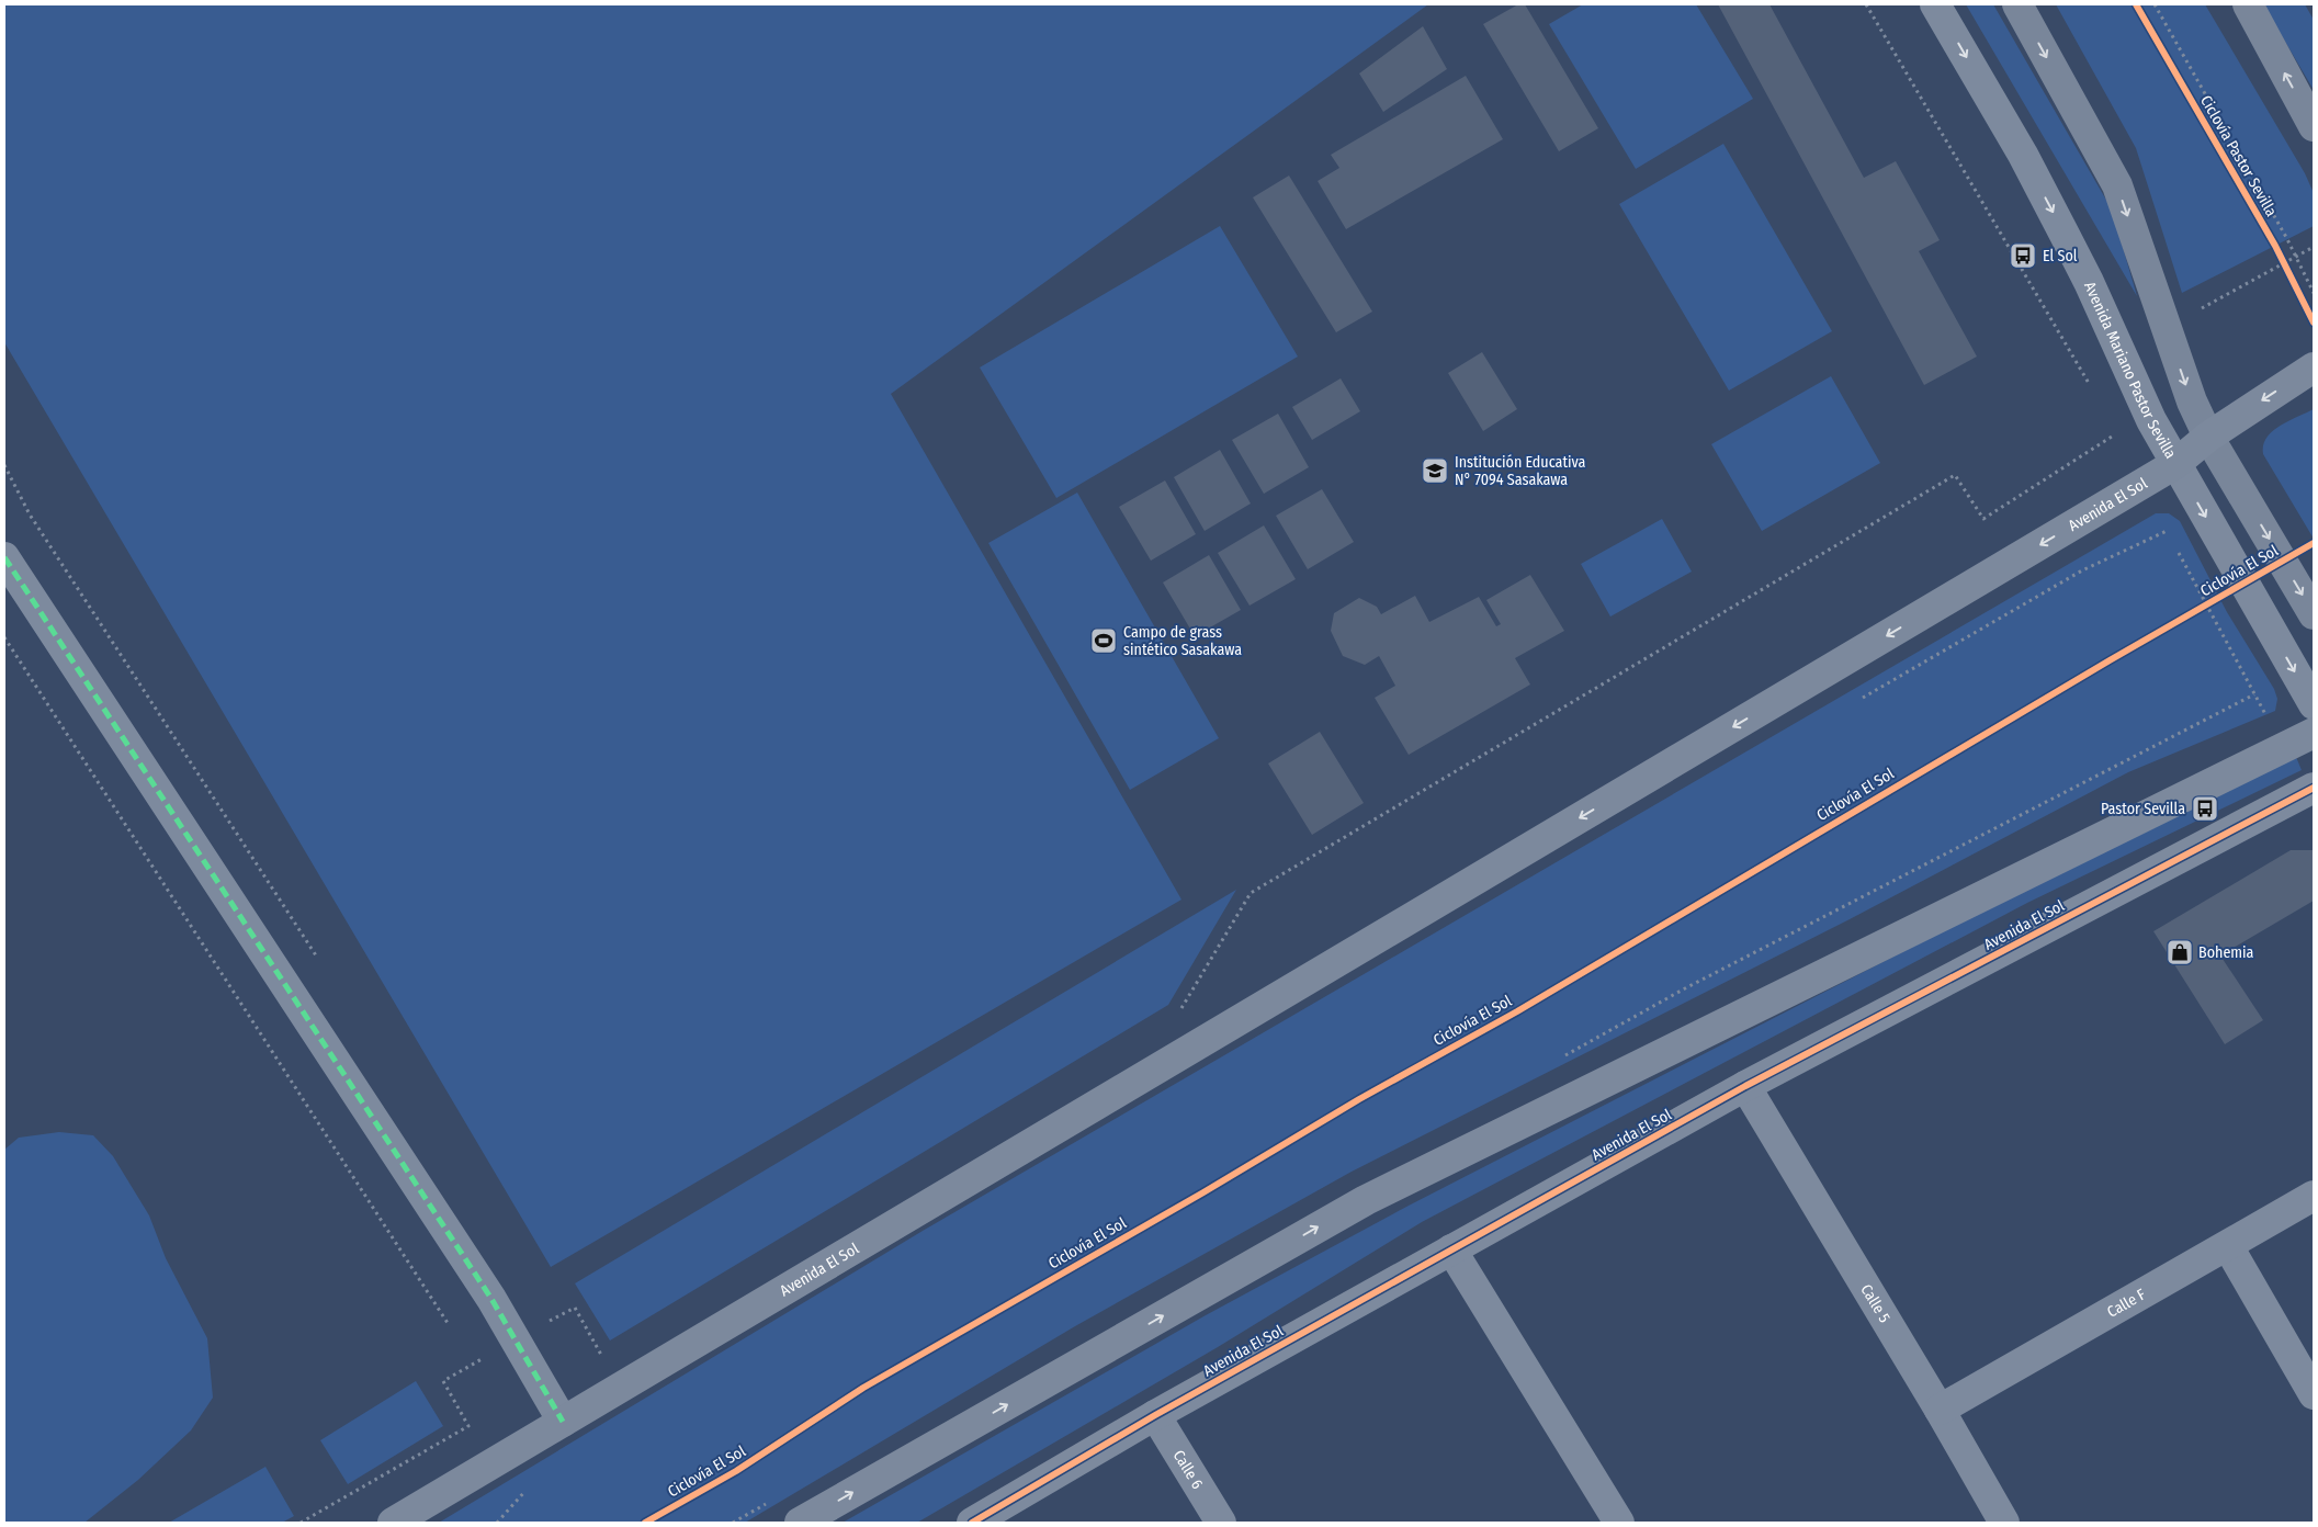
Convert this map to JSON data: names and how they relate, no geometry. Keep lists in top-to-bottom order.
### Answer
{
  "streets": {
    "main road": ["Avenida El Sol"],
    "street": [
      "Avenida Mariano Pastor Sevilla",
      "Calle 5",
      "Calle F",
      "Calle 6"
    ],
    "cycle path": ["Ciclovía Pastor Sevilla", "Ciclovía El Sol"]
  },
  "crossings": [
    ["Avenida Mariano Pastor Sevilla", "Avenida El Sol"],
    ["Avenida Mariano Pastor Sevilla", "Ciclovía El Sol"],
    ["Avenida El Sol", "Calle 5"],
    ["Avenida El Sol", "Calle 6"],
    ["Calle 5", "Calle F"]
  ],
  "one_way": ["Avenida Mariano Pastor Sevilla"],
  "places": {
    "bus stop": ["El Sol", "Pastor Sevilla"],
    "school or university": ["Institución Educativa N° 7094 Sasakawa"],
    "sports": ["Campo de grass sintético Sasakawa"],
    "shop": ["Bohemia"]
  }
}
